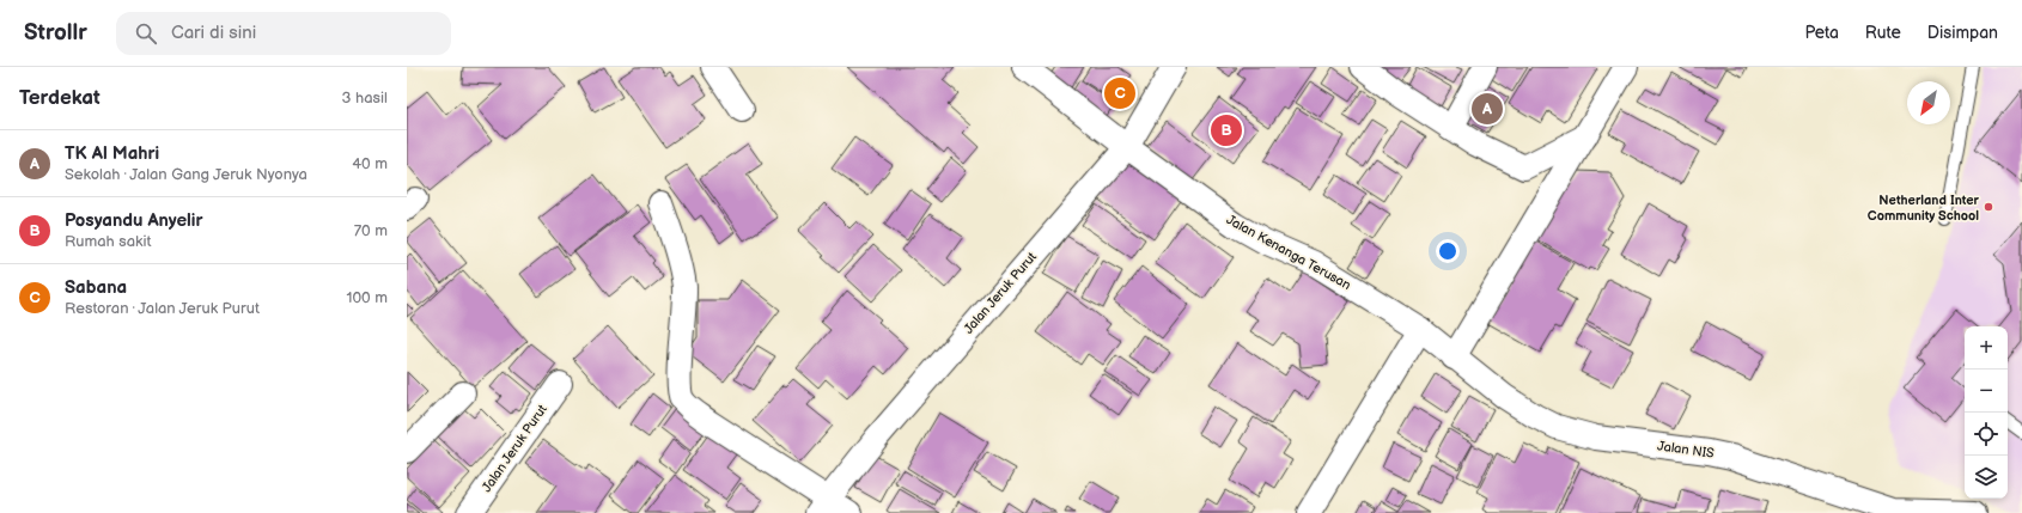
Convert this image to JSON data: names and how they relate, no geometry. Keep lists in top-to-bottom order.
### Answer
{
  "streets": {
    "street": ["Jalan Kenanga Terusan", "Jalan Jeruk Purut", "Jalan NIS"]
  },
  "crossings": [
    ["Jalan Kenanga Terusan", "Jalan Jeruk Purut"],
    ["Jalan Kenanga Terusan", "Jalan NIS"]
  ],
  "places": ["Netherland Inter Community School"],
  "north": "bottom left",
  "page": {
    "header": "Strollr",
    "search": "Cari di sini",
    "nav": ["Peta", "Rute", "Disimpan"],
    "heading": ["Terdekat", "3 hasil"],
    "pins": ["C", "A", "B"],
    "list": [
      {
        "mark": "A",
        "name": "TK Al Mahri",
        "note": "Sekolah · Jalan Gang Jeruk Nyonya",
        "value": "40 m"
      },
      {
        "mark": "B",
        "name": "Posyandu Anyelir",
        "note": "Rumah sakit",
        "value": "70 m"
      },
      {
        "mark": "C",
        "name": "Sabana",
        "note": "Restoran · Jalan Jeruk Purut",
        "value": "100 m"
      }
    ],
    "map_buttons": ["+", "−"]
  }
}
